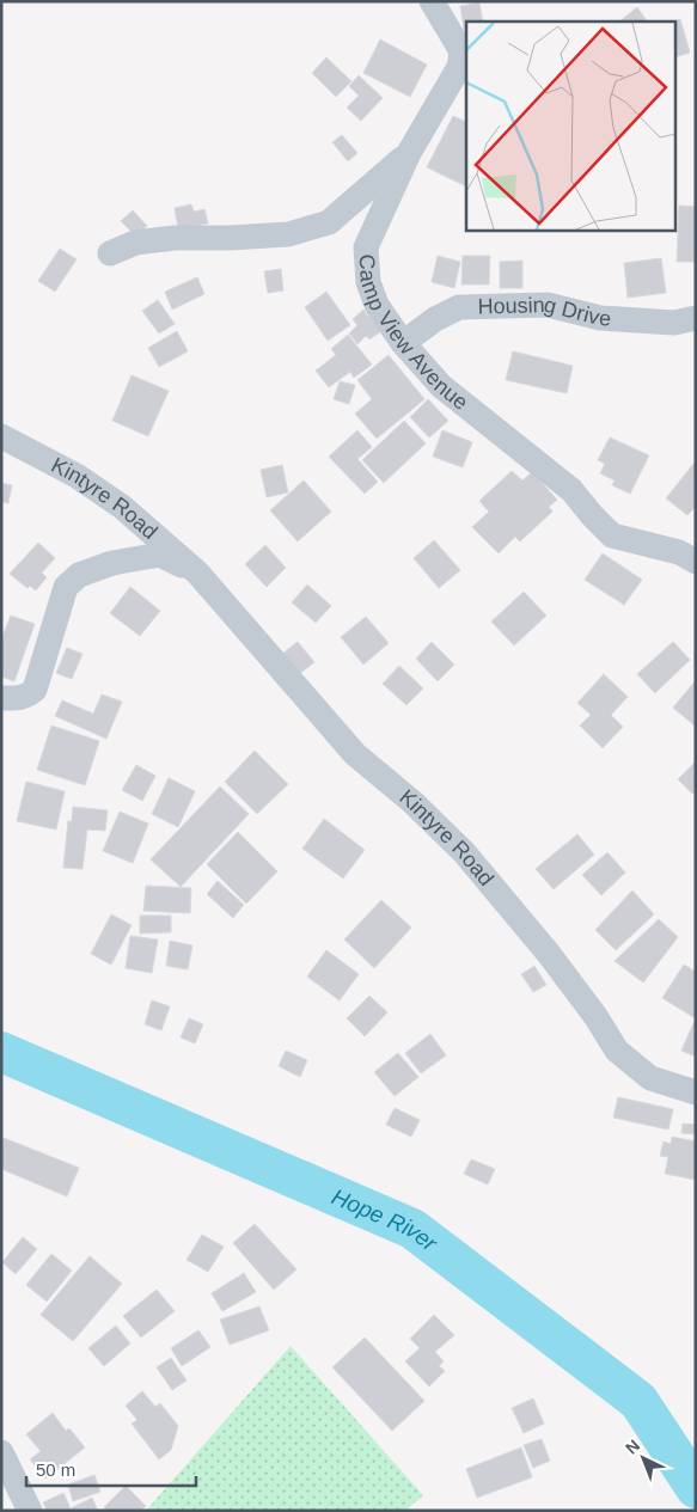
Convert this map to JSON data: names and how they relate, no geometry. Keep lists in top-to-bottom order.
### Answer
{
  "streets": {
    "street": ["Housing Drive", "Camp View Avenue", "Kintyre Road"]
  },
  "crossings": [
    ["Housing Drive", "Camp View Avenue"]
  ],
  "water": ["Hope River"],
  "scale_bar": "50 m",
  "north": "top left"
}
